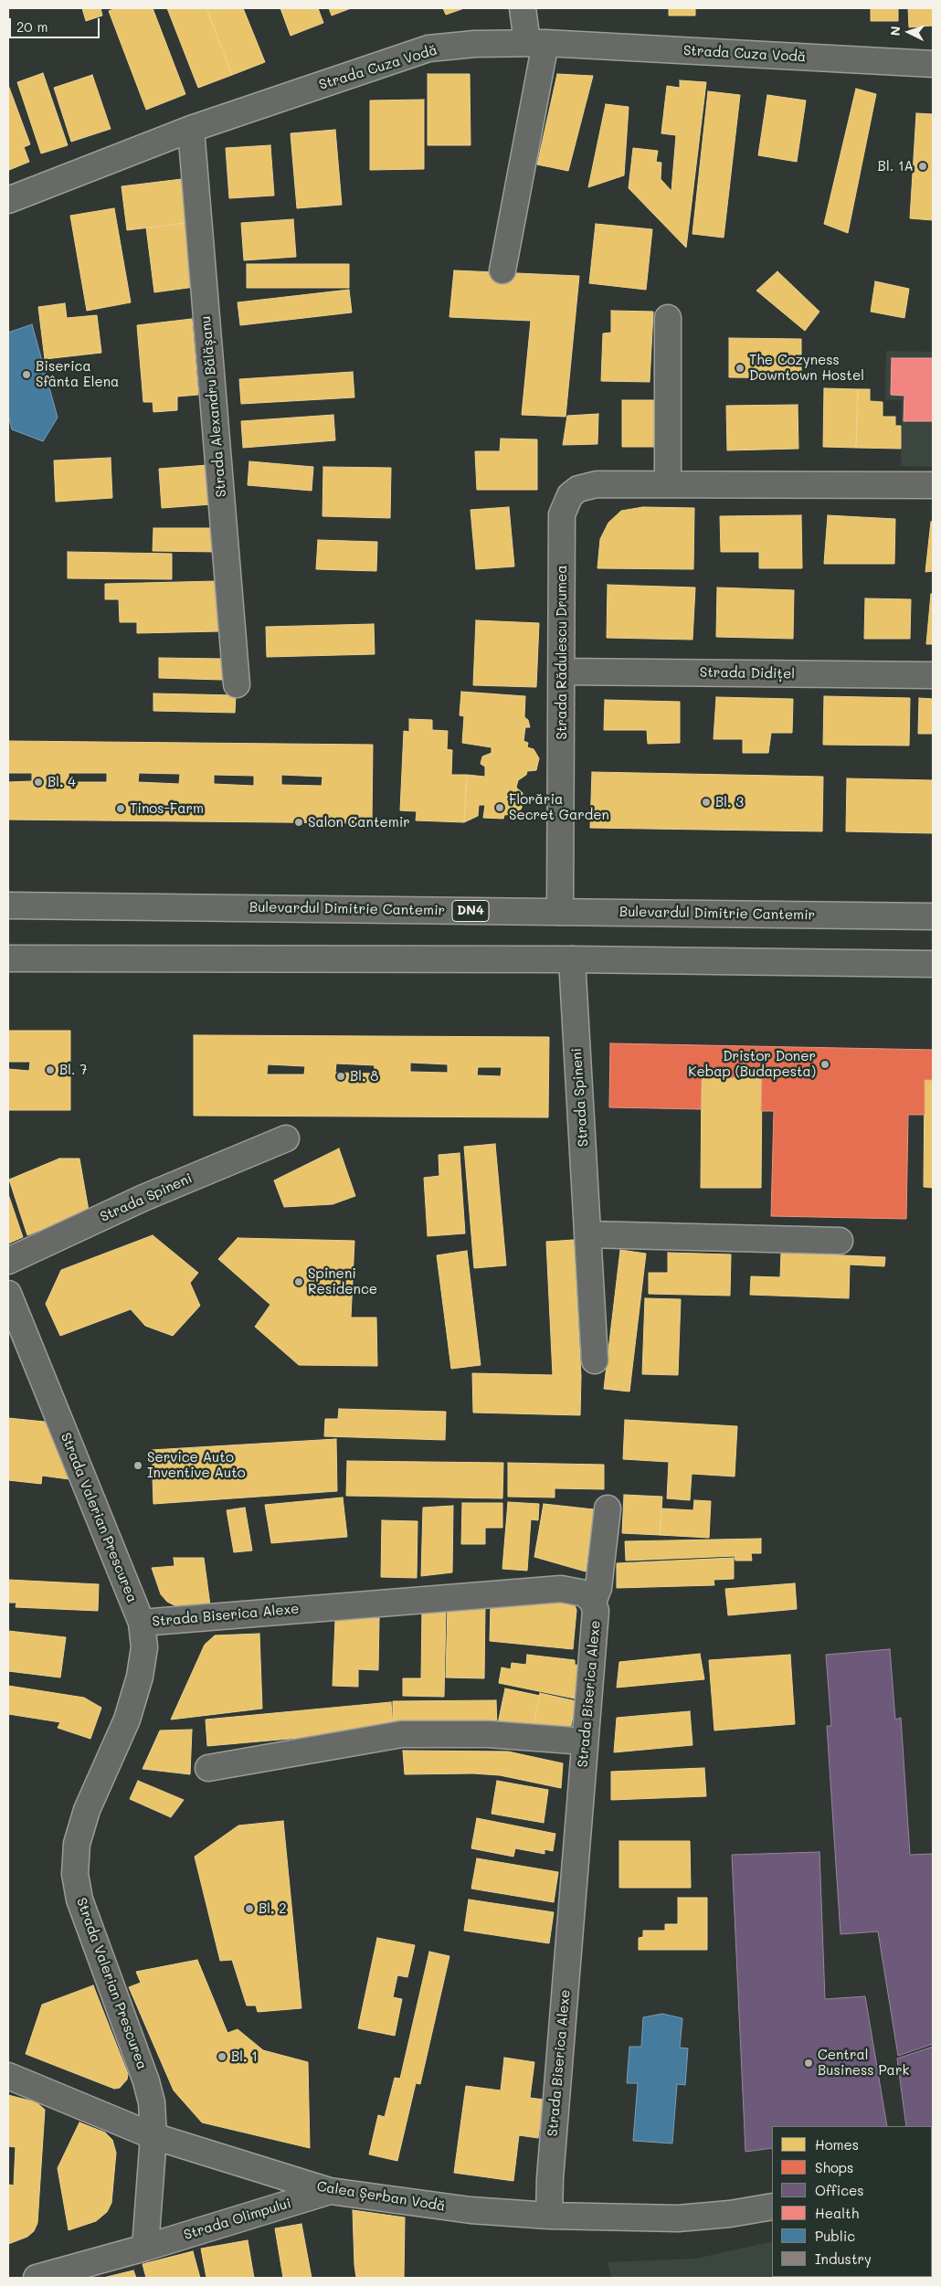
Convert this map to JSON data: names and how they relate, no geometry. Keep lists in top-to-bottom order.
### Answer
{
  "streets": {
    "street": [
      "Strada Cuza Vodă",
      "Strada Alexandru Bălășanu",
      "Strada Rădulescu Drumea",
      "Strada Didițel",
      "Bulevardul Dimitrie Cantemir",
      "DN4",
      "Strada Spineni",
      "Strada Valerian Prescurea",
      "Strada Biserica Alexe",
      "Calea Șerban Vodă",
      "Strada Olimpului"
    ]
  },
  "crossings": [
    ["Strada Cuza Vodă", "Strada Alexandru Bălășanu"],
    ["Strada Rădulescu Drumea", "Strada Didițel"],
    ["Strada Rădulescu Drumea", "Bulevardul Dimitrie Cantemir"],
    ["Strada Valerian Prescurea", "Strada Biserica Alexe"],
    ["Strada Valerian Prescurea", "Calea Șerban Vodă"],
    ["Strada Biserica Alexe", "Calea Șerban Vodă"],
    ["Calea Șerban Vodă", "Strada Olimpului"]
  ],
  "places": [
    "Bl. 1A",
    "The Cozyness Downtown Hostel",
    "Biserica Sfânta Elena",
    "Bl. 4",
    "Bl. 3",
    "Florăria Secret Garden",
    "Tinos-Farm",
    "Salon Cantemir",
    "Dristor Doner Kebap (Budapesta)",
    "Bl. 7",
    "Bl. 8",
    "Spineni Residence",
    "Service Auto Inventive Auto",
    "Bl. 2",
    "Bl. 1",
    "Central Business Park"
  ],
  "legend": [
    "Homes",
    "Shops",
    "Offices",
    "Health",
    "Public",
    "Industry"
  ],
  "scale_bar": "20 m",
  "north": "left"
}
